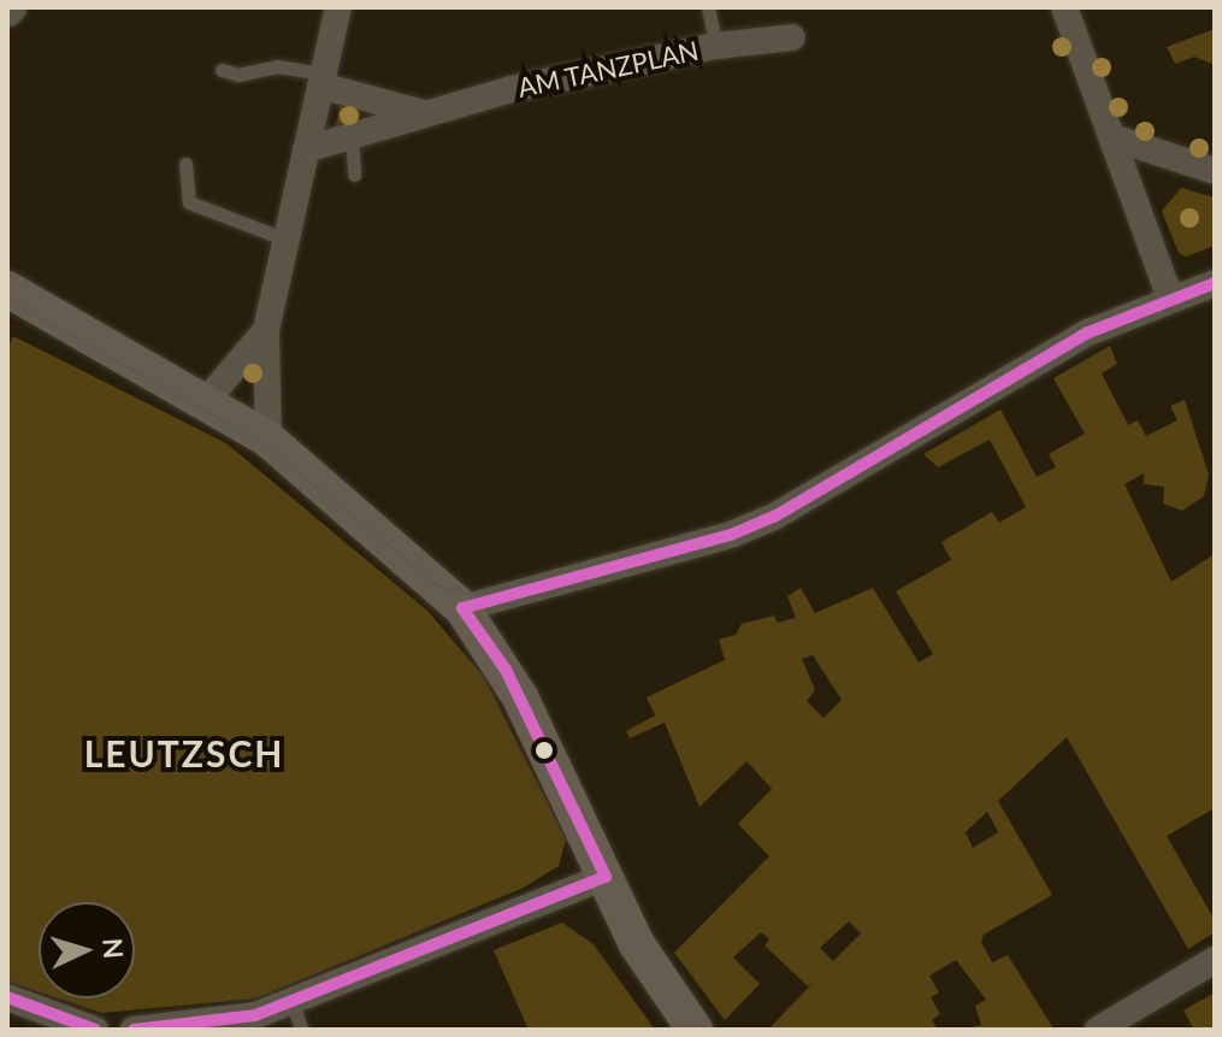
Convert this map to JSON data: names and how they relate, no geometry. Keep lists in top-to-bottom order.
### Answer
{
  "streets": {
    "street": ["AM TANZPLAN"]
  },
  "districts": ["LEUTZSCH"],
  "north": "right"
}
